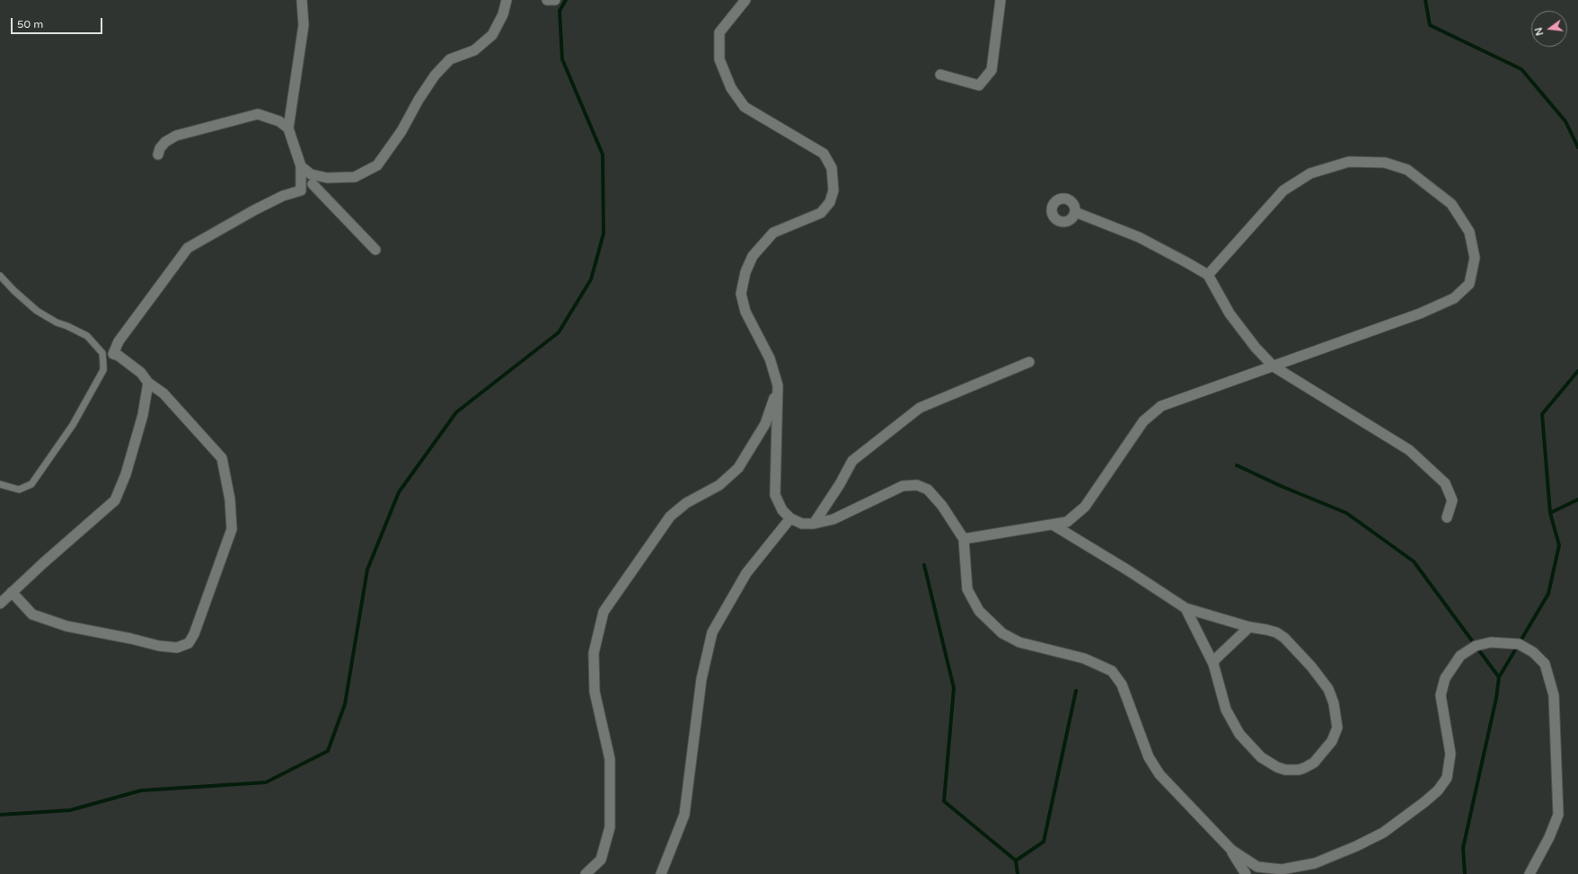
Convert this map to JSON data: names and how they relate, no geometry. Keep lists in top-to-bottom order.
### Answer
{
  "scale_bar": "50 m",
  "north": "left"
}
